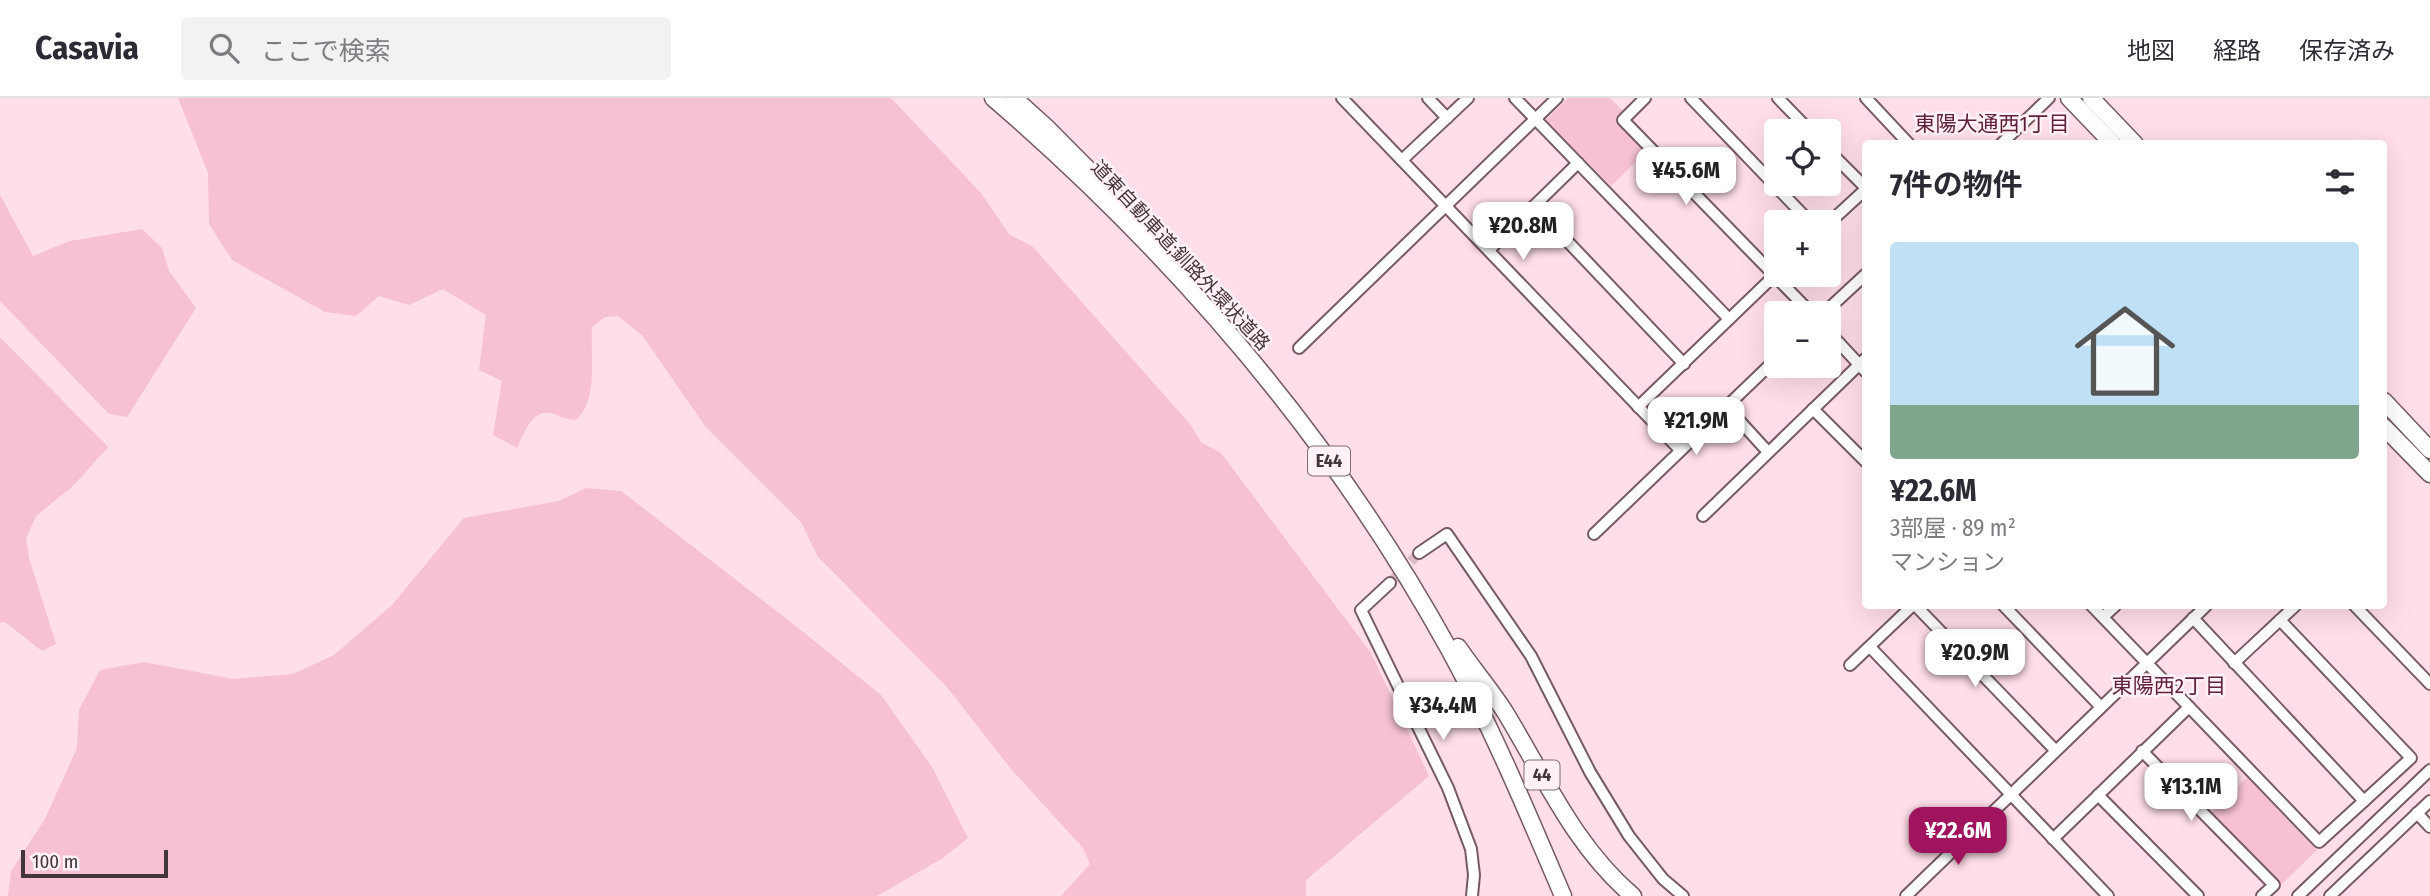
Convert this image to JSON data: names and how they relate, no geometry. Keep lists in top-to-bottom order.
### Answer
{
  "streets": {
    "highway": ["道東自動車道;釧路外環状道路", "E44", "44"]
  },
  "crossings": [
    ["道東自動車道;釧路外環状道路", "44"]
  ],
  "districts": ["東陽大通西1丁目", "東陽西2丁目"],
  "scale_bar": "100 m",
  "page": {
    "header": "Casavia",
    "search": "ここで検索",
    "nav": ["地図", "経路", "保存済み"],
    "map_buttons": ["+", "−"],
    "heading": "7件の物件",
    "price": [
      "¥45.6M",
      "¥20.8M",
      "¥21.9M",
      "¥20.9M",
      "¥34.4M",
      "¥13.1M",
      "¥22.6M"
    ],
    "list": [
      {
        "name": "¥22.6M",
        "note": "3部屋 · 89 m² · マンション"
      }
    ],
    "scale": "100 m"
  }
}
